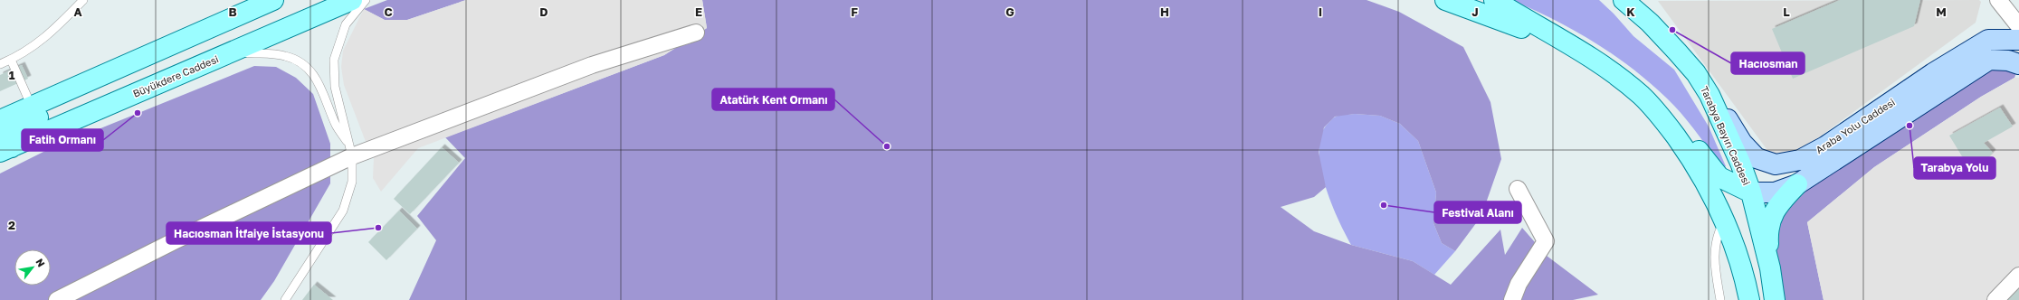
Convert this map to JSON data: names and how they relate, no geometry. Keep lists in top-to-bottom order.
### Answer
{
  "streets": {
    "main road": ["Büyükdere Caddesi", "Tarabya Bayırı Caddesi"],
    "street": ["Araba Yolu Caddesi"]
  },
  "crossings": [
    ["Araba Yolu Caddesi", "Tarabya Bayırı Caddesi"]
  ],
  "places": [
    "Hacıosman",
    "Fatih Ormanı",
    "Tarabya Yolu",
    "Atatürk Kent Ormanı",
    "Festival Alanı",
    "Hacıosman İtfaiye İstasyonu"
  ],
  "north": "top right",
  "grid": {
    "columns": [
      "A",
      "B",
      "C",
      "D",
      "E",
      "F",
      "G",
      "H",
      "I",
      "J",
      "K",
      "L",
      "M"
    ],
    "rows": ["1", "2"]
  }
}
